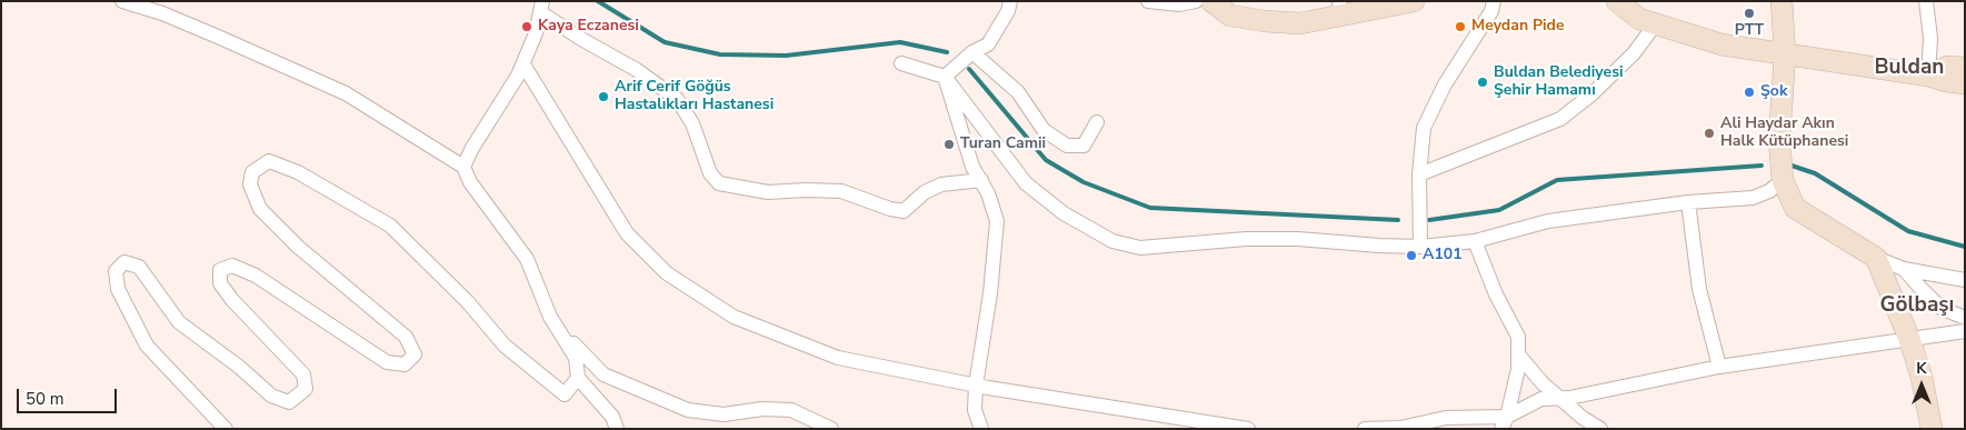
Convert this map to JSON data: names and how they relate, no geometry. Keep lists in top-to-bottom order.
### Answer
{
  "districts": ["Buldan", "Gölbaşı"],
  "places": [
    "PTT",
    "Kaya Eczanesi",
    "Meydan Pide",
    "Buldan Belediyesi Şehir Hamamı",
    "Şok",
    "Arif Cerif Göğüs Hastalıkları Hastanesi",
    "Ali Haydar Akın Halk Kütüphanesi",
    "Turan Camii",
    "A101"
  ],
  "scale_bar": "50 m",
  "north": "top"
}
